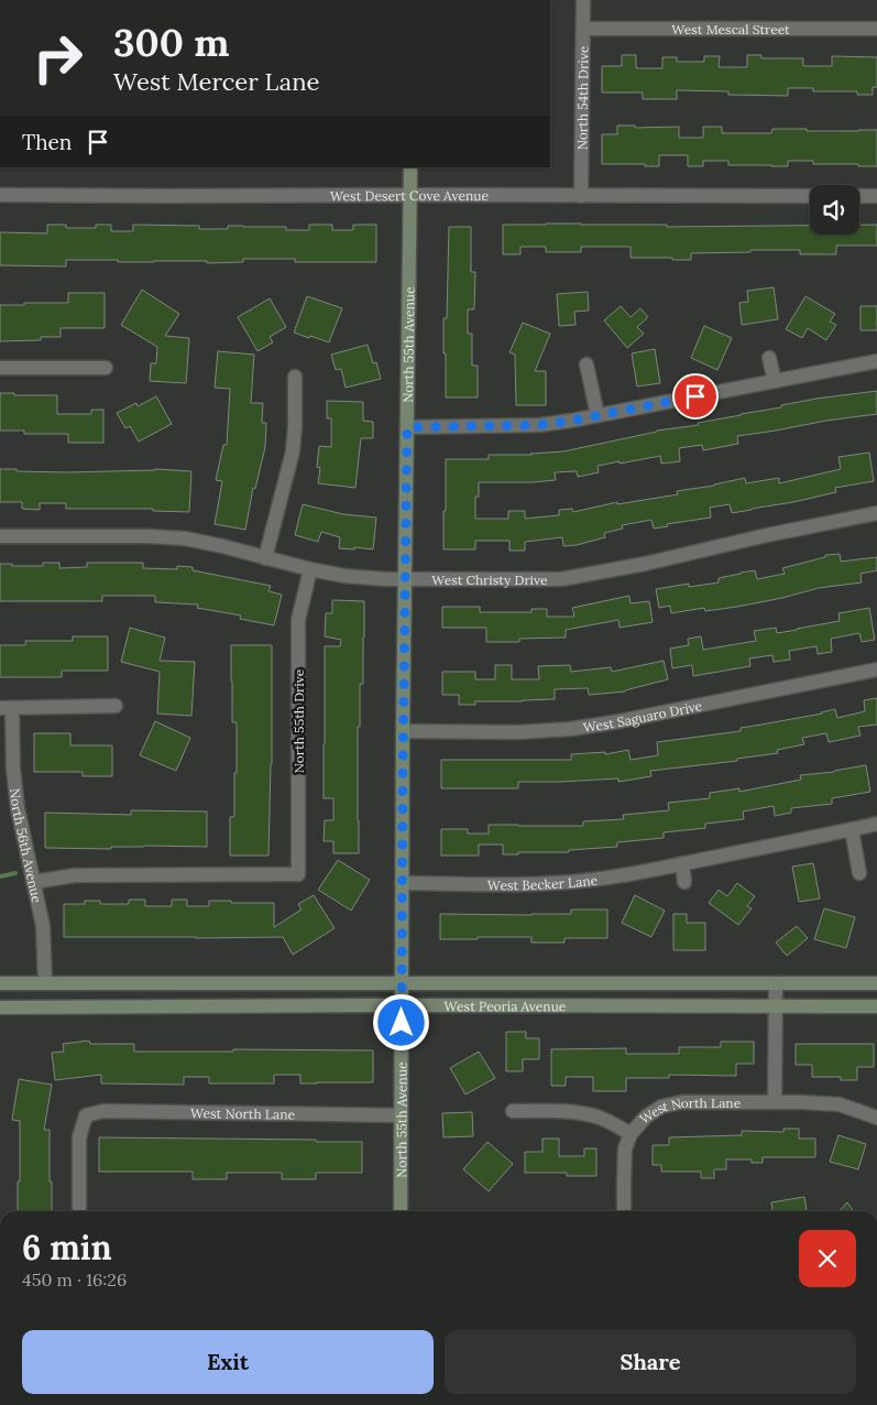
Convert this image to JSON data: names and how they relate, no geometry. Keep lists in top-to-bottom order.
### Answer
{
  "streets": {
    "main road": ["North 55th Avenue", "West Peoria Avenue"],
    "street": [
      "West Mescal Street",
      "North 54th Drive",
      "West Desert Cove Avenue",
      "West Christy Drive",
      "West Saguaro Drive",
      "North 55th Drive",
      "North 56th Avenue",
      "West Becker Lane",
      "West North Lane"
    ]
  },
  "crossings": [
    ["West Mescal Street", "North 54th Drive"],
    ["North 54th Drive", "West Desert Cove Avenue"],
    ["West Desert Cove Avenue", "North 55th Avenue"],
    ["North 55th Avenue", "West Christy Drive"],
    ["North 55th Avenue", "West Saguaro Drive"],
    ["North 55th Avenue", "West Becker Lane"],
    ["North 55th Avenue", "West Peoria Avenue"],
    ["North 55th Avenue", "West North Lane"],
    ["West Christy Drive", "North 55th Drive"],
    ["North 55th Drive", "North 56th Avenue"],
    ["North 56th Avenue", "West Peoria Avenue"]
  ],
  "page": {
    "turn": ["300 m", "West Mercer Lane"],
    "then": "Then",
    "heading": ["6 min", "450 m · 16:26"],
    "buttons": ["Exit", "Share"]
  }
}
